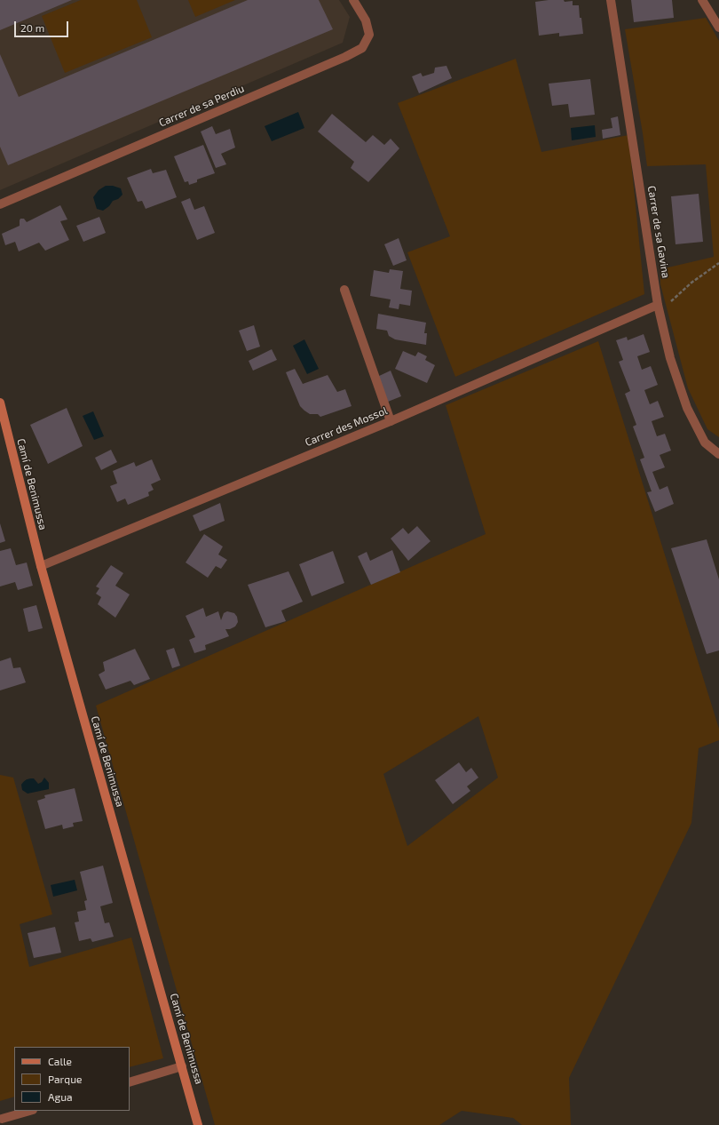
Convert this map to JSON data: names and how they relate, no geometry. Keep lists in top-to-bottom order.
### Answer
{
  "streets": {
    "street": [
      "Carrer de sa Perdiu",
      "Carrer de sa Gavina",
      "Carrer des Mossol",
      "Camí de Benimussa"
    ]
  },
  "crossings": [
    ["Carrer de sa Gavina", "Carrer des Mossol"],
    ["Carrer des Mossol", "Camí de Benimussa"]
  ],
  "legend": ["Calle", "Parque", "Agua"],
  "scale_bar": "20 m"
}
